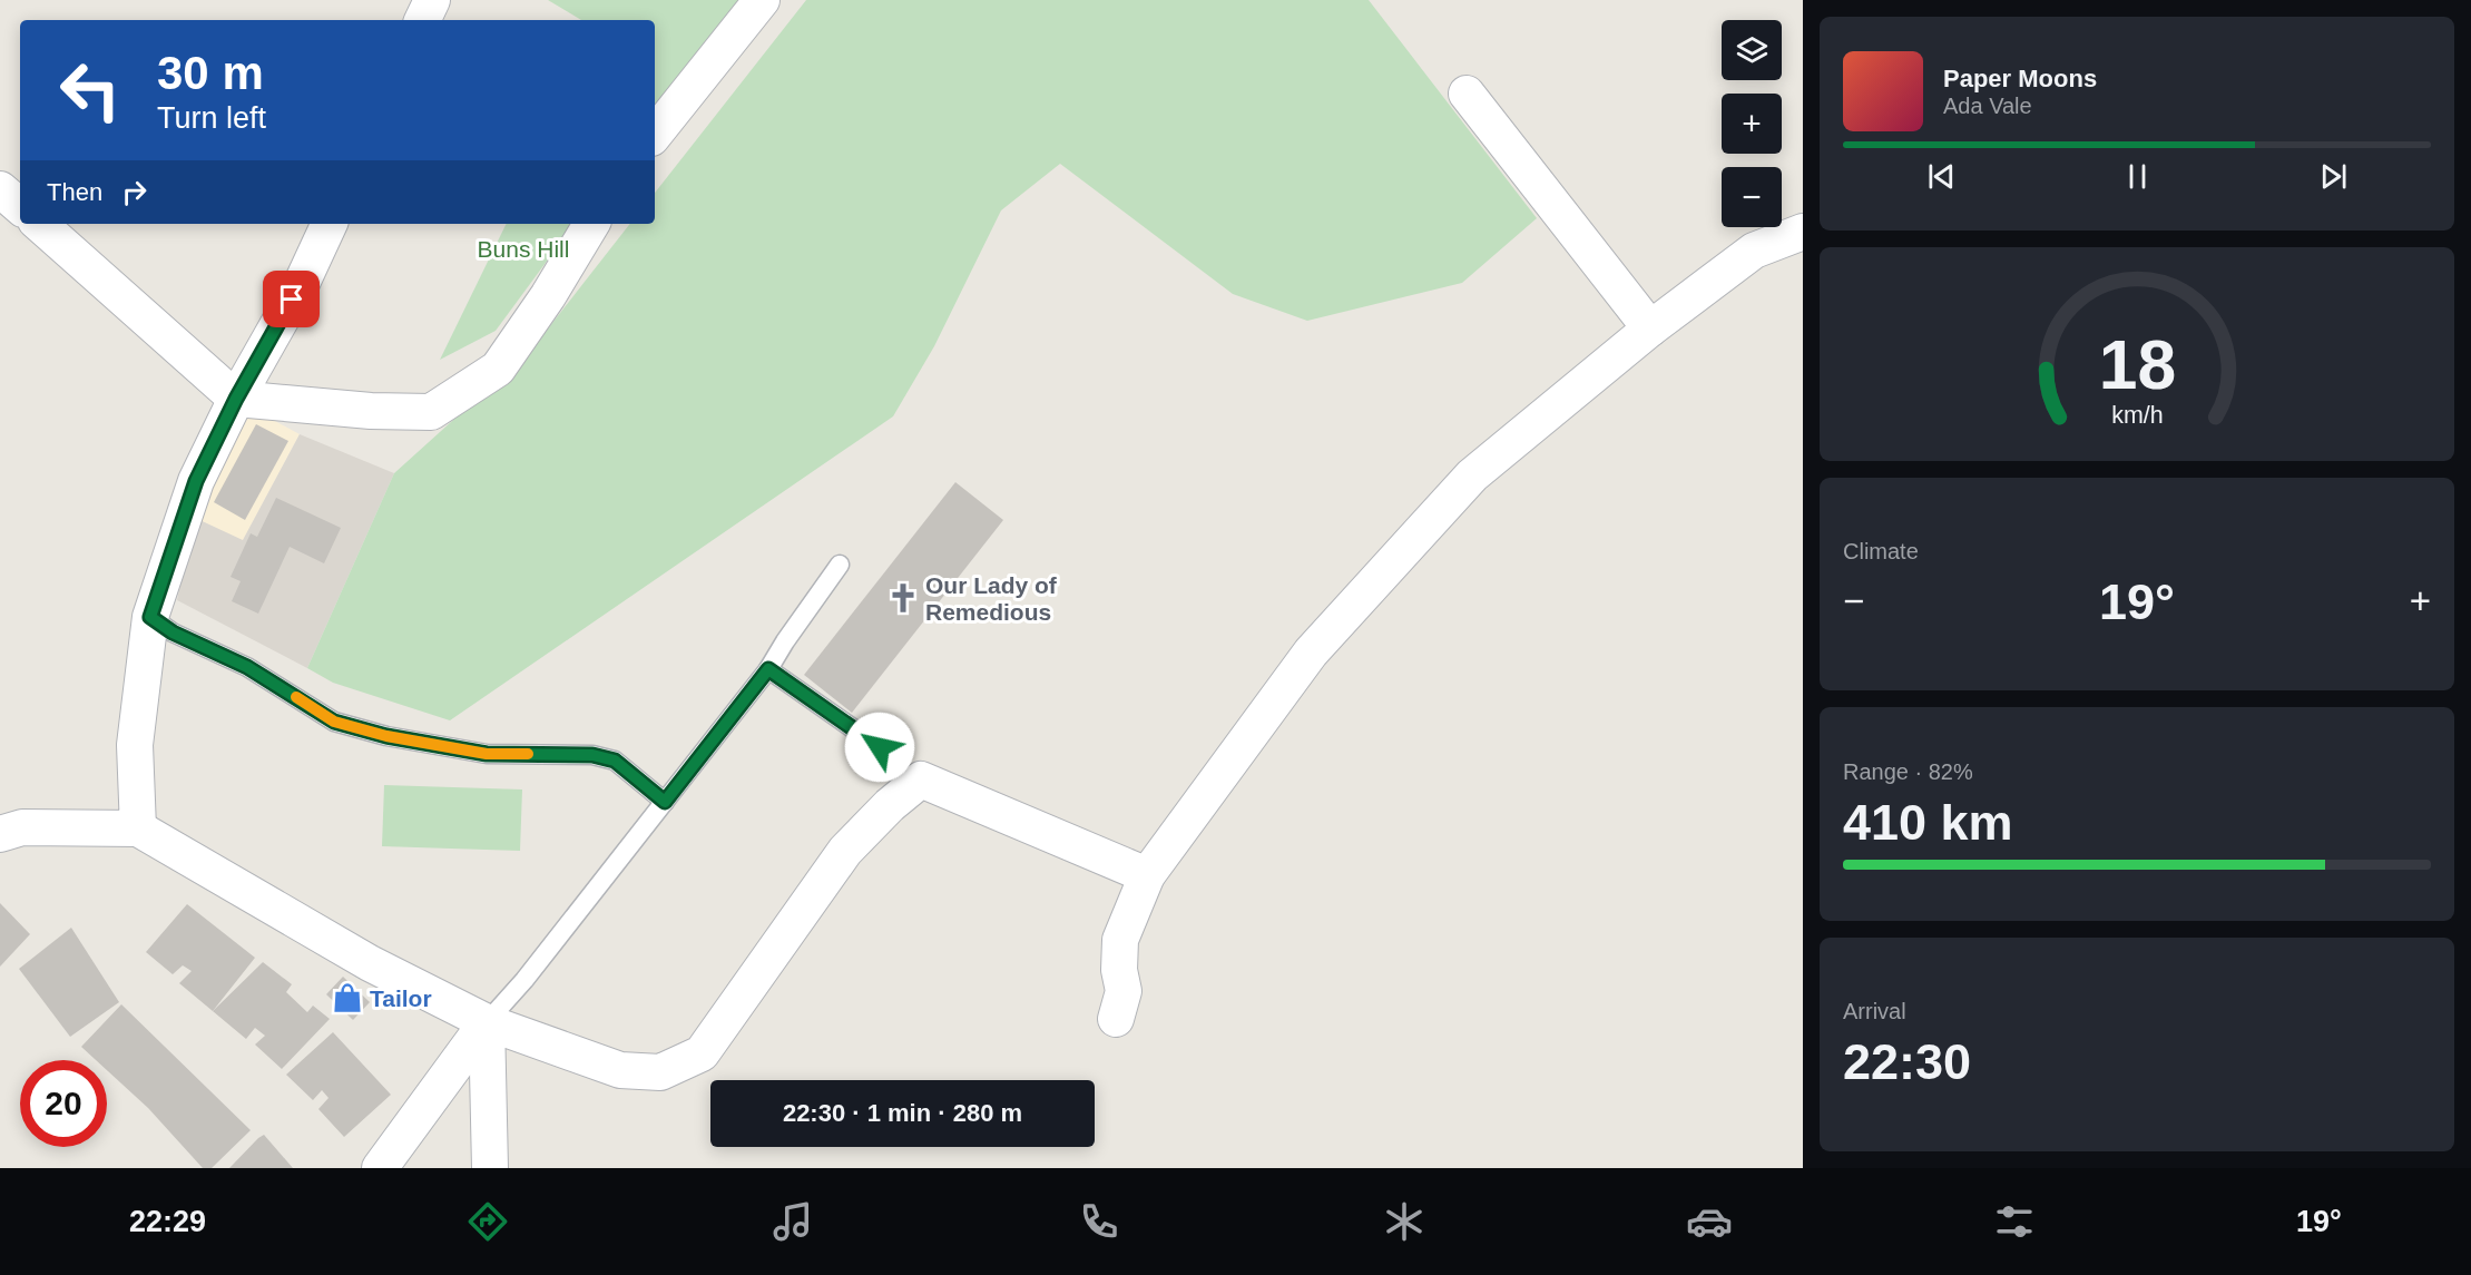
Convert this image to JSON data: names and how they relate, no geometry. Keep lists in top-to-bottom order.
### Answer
{
  "parks": ["Buns Hill"],
  "places": {
    "church": ["Our Lady of Remedious"],
    "shop": ["Tailor"]
  },
  "page": {
    "map_buttons": ["+", "−"],
    "turn": ["30 m", "Turn left"],
    "song": ["Paper Moons", "Ada Vale"],
    "then": "Then",
    "tile": [
      "Climate",
      ["Range · 82%", "410 km"],
      ["Arrival", "22:30"]
    ],
    "heat": ["−", "19°", "+"],
    "limit": "20",
    "trip": "22:30 · 1 min · 280 m",
    "tabs": ["22:29", "19°"],
    "gauge": ["18", "km/h"]
  }
}
